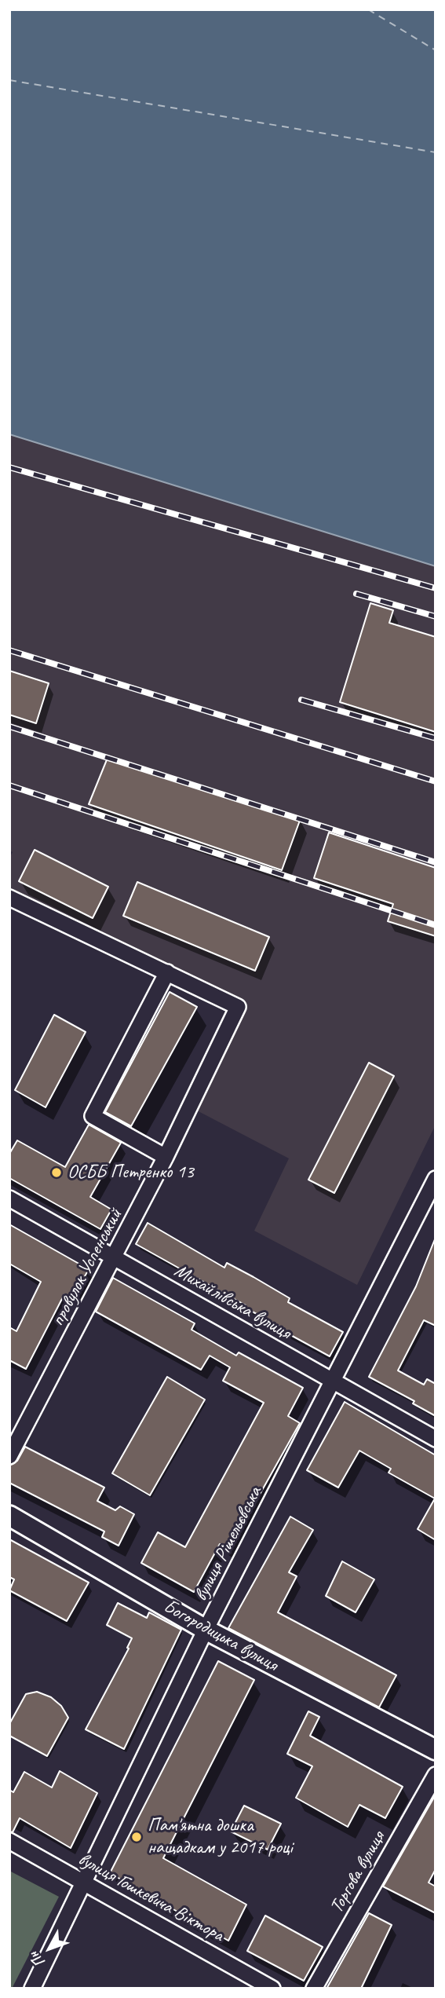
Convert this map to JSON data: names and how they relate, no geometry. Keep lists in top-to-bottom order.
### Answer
{
  "streets": {
    "street": [
      "провулок Успенський",
      "Михайлівська вулиця",
      "вулиця Рішельєвська",
      "Богородицька вулиця",
      "Торгова вулиця",
      "вулиця Гошкевича Віктора"
    ]
  },
  "crossings": [
    ["провулок Успенський", "Михайлівська вулиця"],
    ["Михайлівська вулиця", "вулиця Рішельєвська"],
    ["вулиця Рішельєвська", "Богородицька вулиця"],
    ["вулиця Рішельєвська", "вулиця Гошкевича Віктора"]
  ],
  "places": ["ОСББ Петренко 13", "Пам'ятна дошка нащадкам у 2017 році"],
  "north": "bottom left"
}
